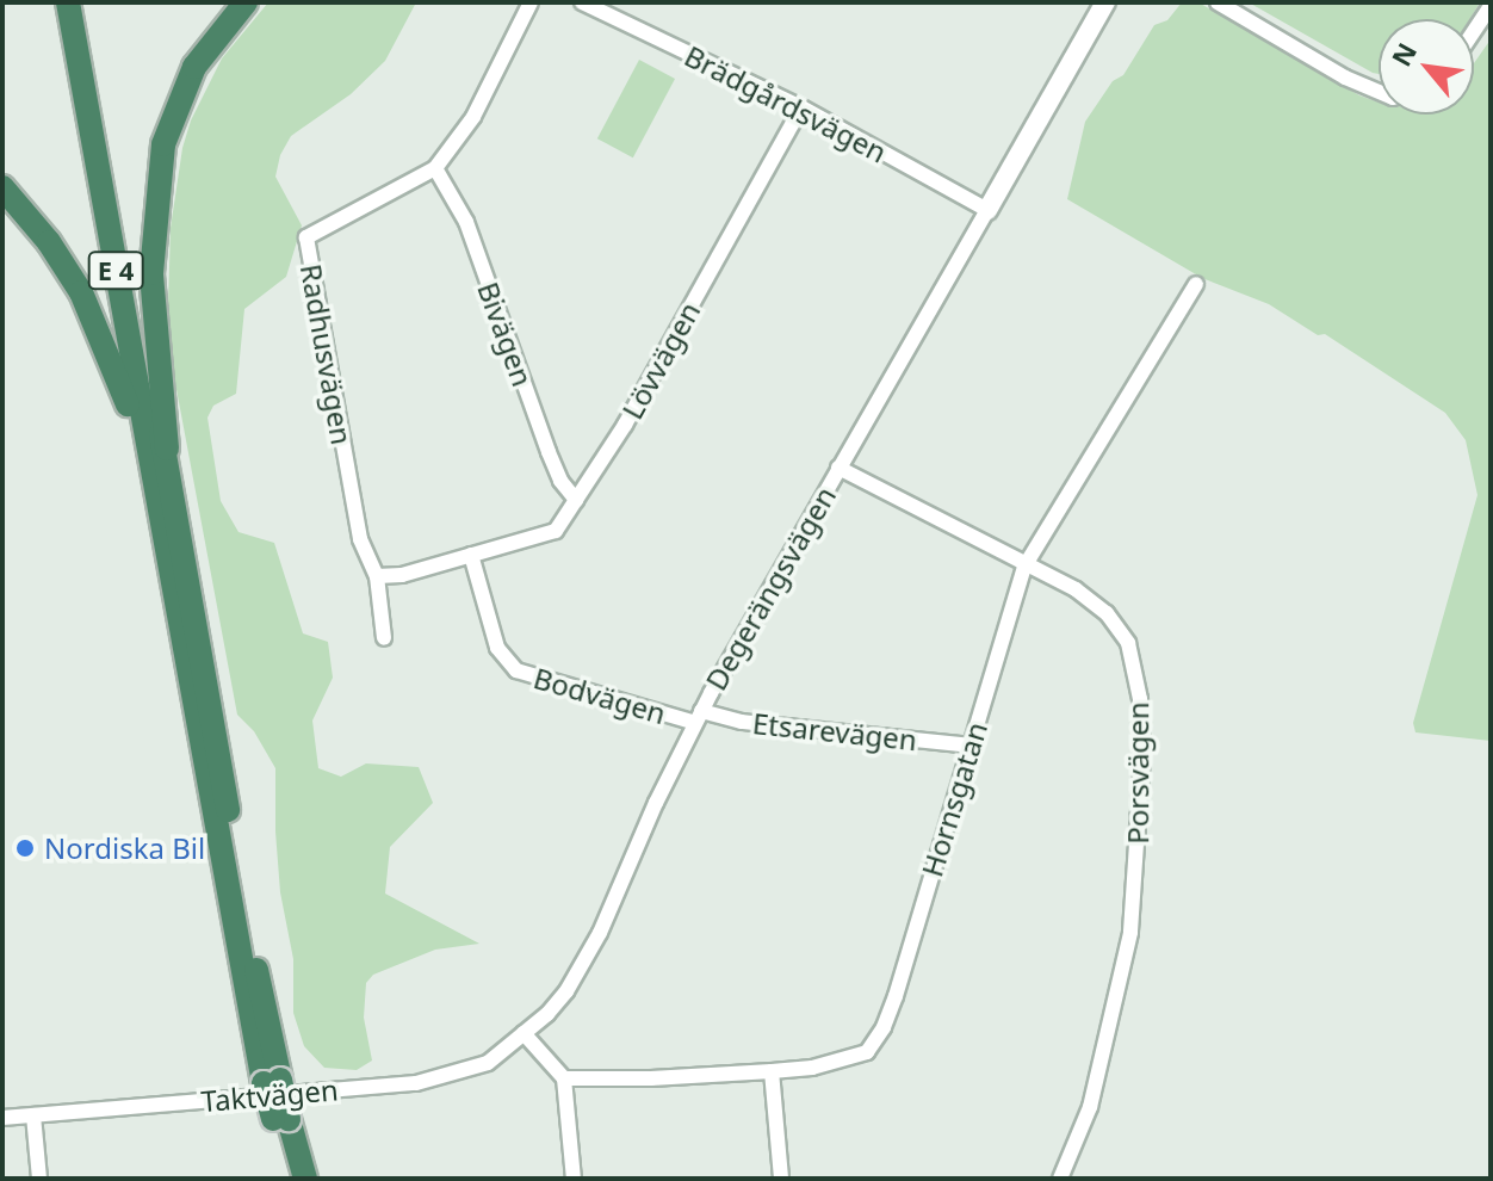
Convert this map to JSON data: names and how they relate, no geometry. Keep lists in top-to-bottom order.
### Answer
{
  "streets": {
    "highway": ["E 4"],
    "street": [
      "Brädgårdsvägen",
      "Bivägen",
      "Radhusvägen",
      "Lövvägen",
      "Degerängsvägen",
      "Bodvägen",
      "Etsarevägen",
      "Porsvägen",
      "Hornsgatan",
      "Taktvägen"
    ]
  },
  "crossings": [
    ["Brädgårdsvägen", "Lövvägen"],
    ["Brädgårdsvägen", "Degerängsvägen"],
    ["Bivägen", "Radhusvägen"],
    ["Bivägen", "Lövvägen"],
    ["Lövvägen", "Bodvägen"],
    ["Degerängsvägen", "Bodvägen"],
    ["Degerängsvägen", "Etsarevägen"],
    ["Degerängsvägen", "Porsvägen"],
    ["Degerängsvägen", "Taktvägen"],
    ["Bodvägen", "Etsarevägen"],
    ["Etsarevägen", "Hornsgatan"],
    ["Porsvägen", "Hornsgatan"]
  ],
  "places": ["Nordiska Bil"],
  "north": "top left"
}
